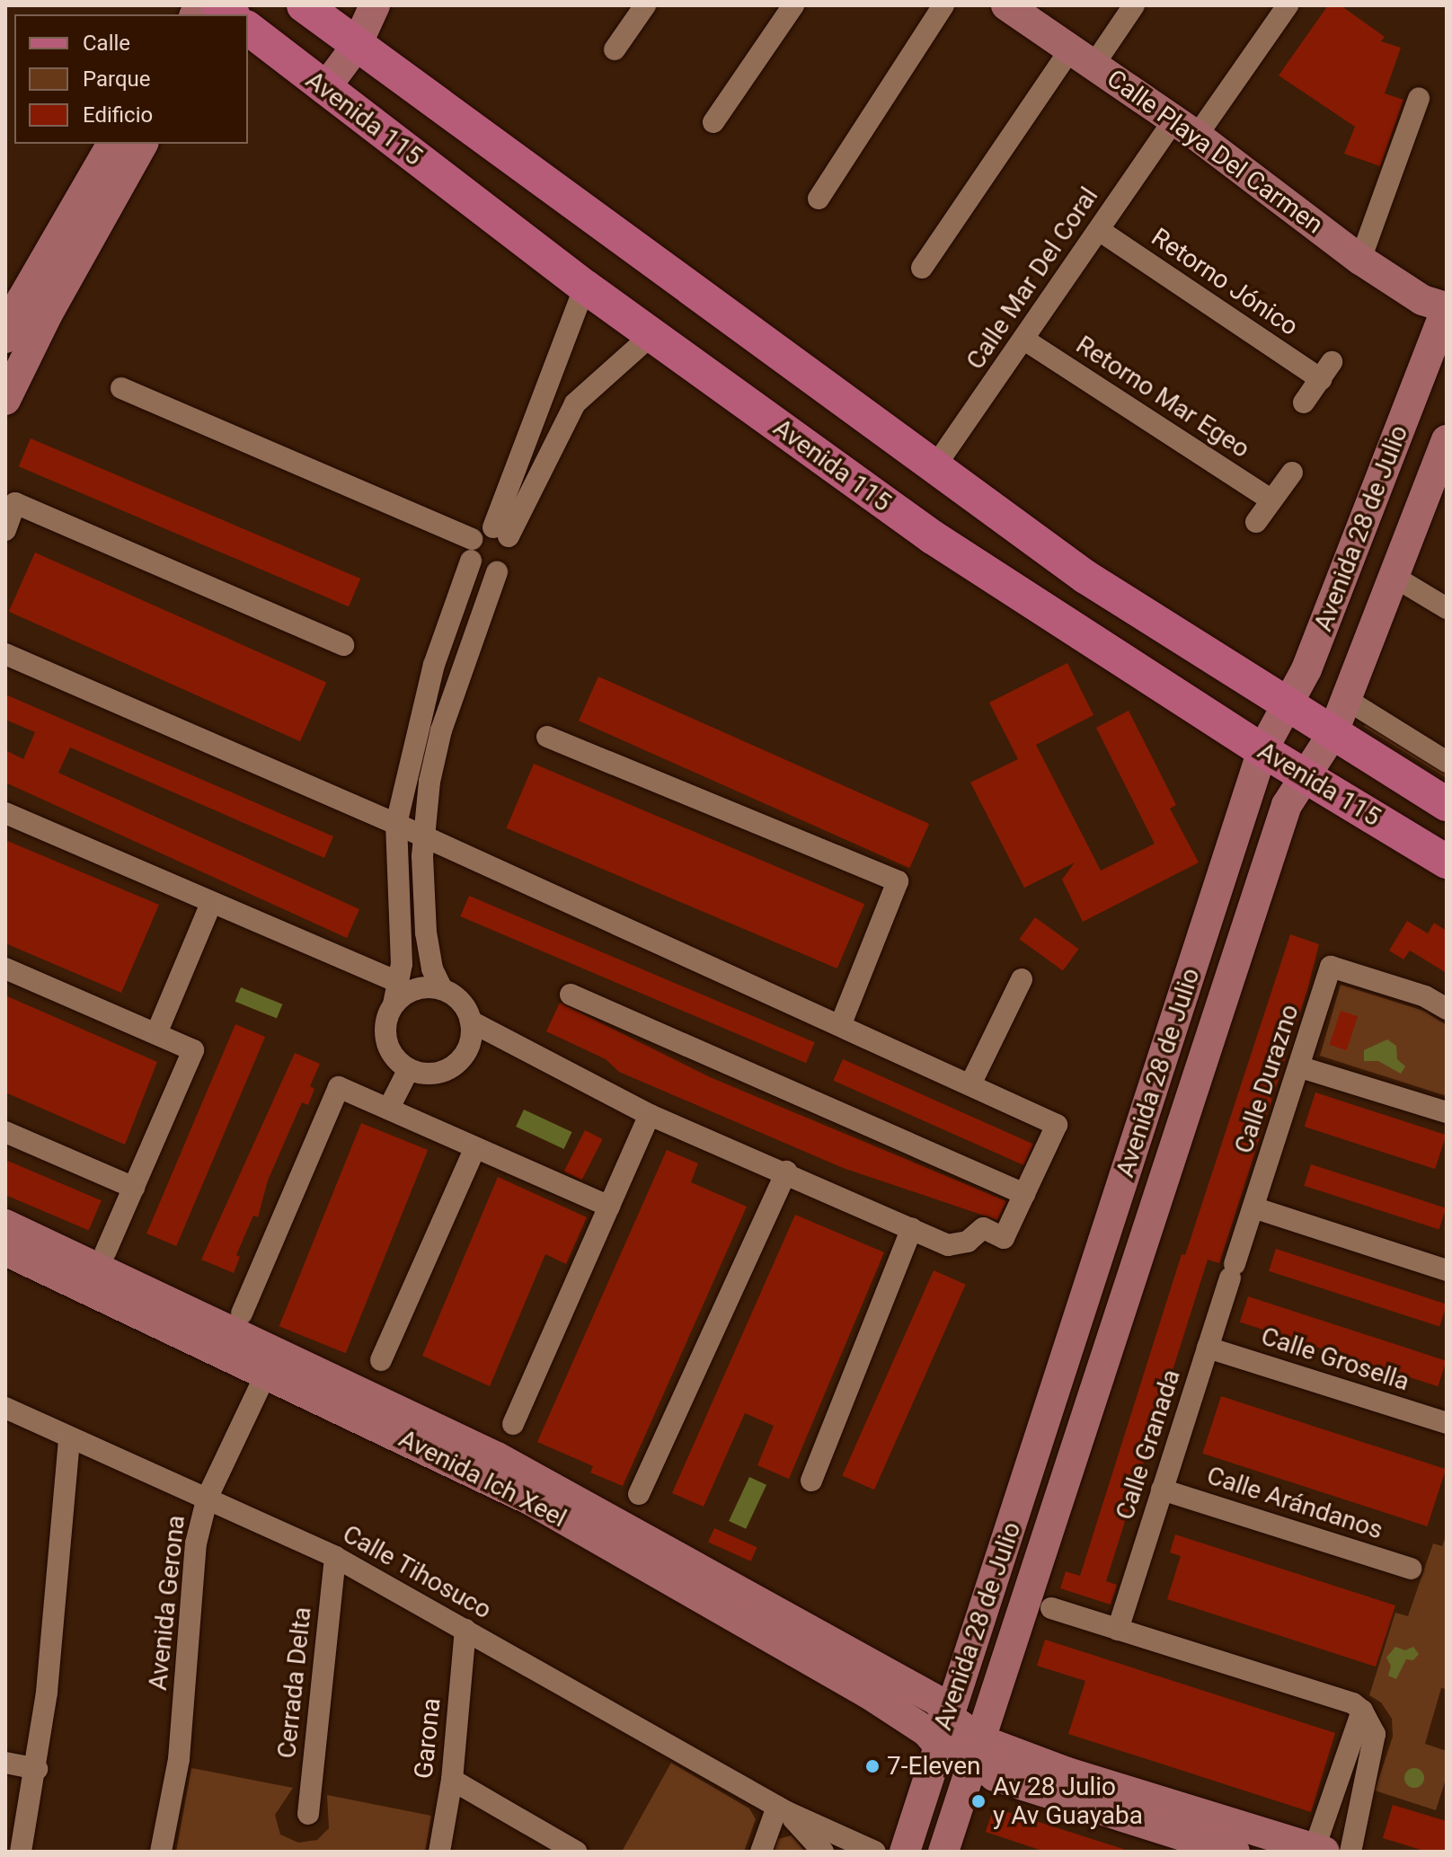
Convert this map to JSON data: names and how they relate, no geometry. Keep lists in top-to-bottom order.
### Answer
{
  "streets": {
    "main road": ["Avenida 115"],
    "street": [
      "Calle Playa Del Carmen",
      "Calle Mar Del Coral",
      "Retorno Jónico",
      "Retorno Mar Egeo",
      "Avenida 28 de Julio",
      "Calle Durazno",
      "Calle Grosella",
      "Calle Granada",
      "Avenida Ich Xeel",
      "Calle Arándanos",
      "Calle Tihosuco",
      "Avenida Gerona",
      "Cerrada Delta",
      "Garona"
    ]
  },
  "crossings": [
    ["Avenida 115", "Calle Mar Del Coral"],
    ["Avenida 115", "Avenida 28 de Julio"],
    ["Calle Playa Del Carmen", "Calle Mar Del Coral"],
    ["Calle Playa Del Carmen", "Avenida 28 de Julio"],
    ["Calle Mar Del Coral", "Retorno Jónico"],
    ["Calle Mar Del Coral", "Retorno Mar Egeo"],
    ["Avenida 28 de Julio", "Avenida Ich Xeel"],
    ["Calle Durazno", "Calle Granada"],
    ["Calle Grosella", "Calle Granada"],
    ["Calle Granada", "Calle Arándanos"],
    ["Avenida Ich Xeel", "Avenida Gerona"],
    ["Calle Tihosuco", "Avenida Gerona"],
    ["Calle Tihosuco", "Cerrada Delta"],
    ["Calle Tihosuco", "Garona"]
  ],
  "places": ["7-Eleven", "Av 28 Julio y Av Guayaba"],
  "legend": ["Calle", "Parque", "Edificio"]
}
